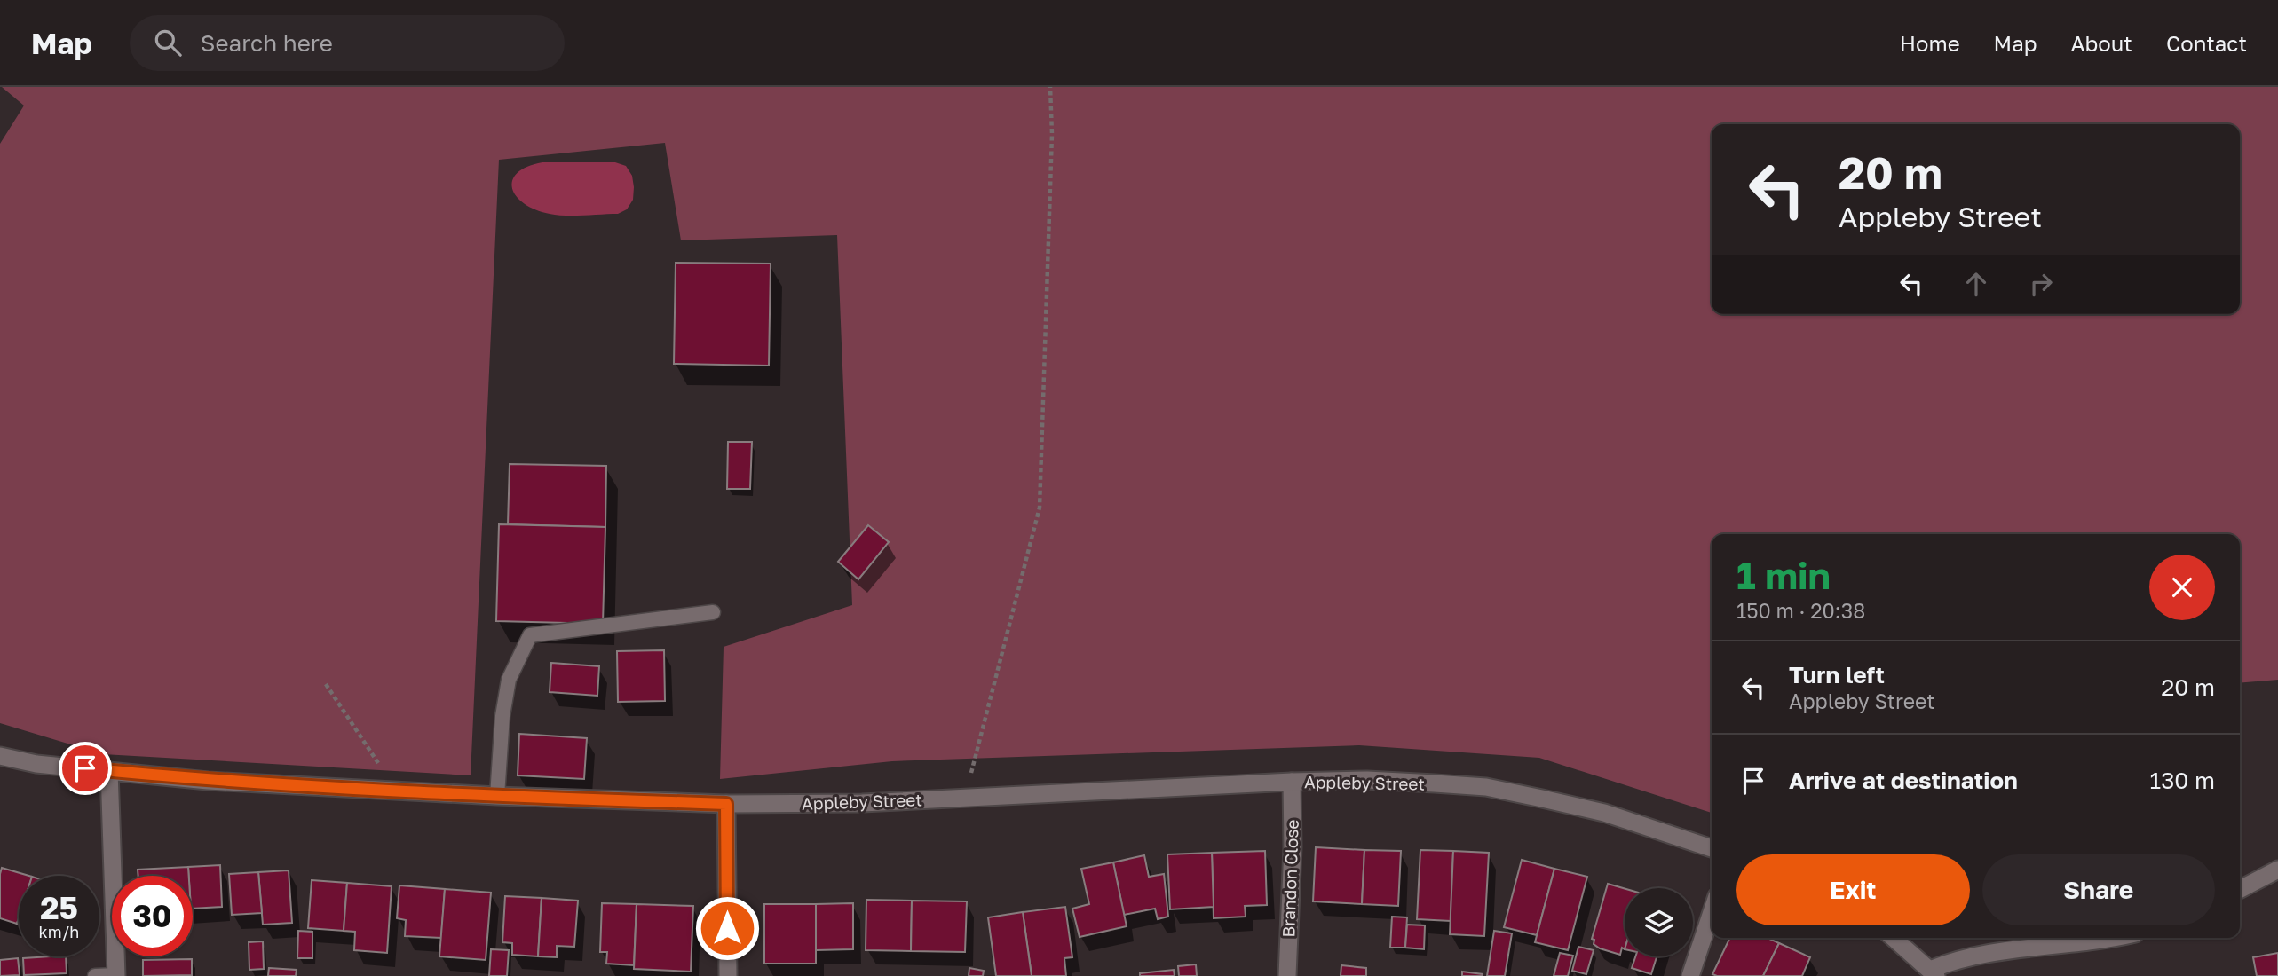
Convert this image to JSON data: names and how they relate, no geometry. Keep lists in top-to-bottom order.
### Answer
{
  "streets": {
    "street": ["Appleby Street", "Brandon Close"]
  },
  "crossings": [
    ["Appleby Street", "Brandon Close"]
  ],
  "page": {
    "header": "Map",
    "search": "Search here",
    "nav": [
      "Home",
      "Map",
      "About",
      "Contact"
    ],
    "turn": ["20 m", "Appleby Street"],
    "heading": ["1 min", "150 m · 20:38"],
    "list": [
      {
        "name": "Turn left",
        "note": "Appleby Street",
        "value": "20 m"
      },
      {
        "name": "Arrive at destination",
        "value": "130 m"
      }
    ],
    "buttons": ["Exit", "Share"],
    "speed": "25 km/h",
    "limit": "30"
  }
}
